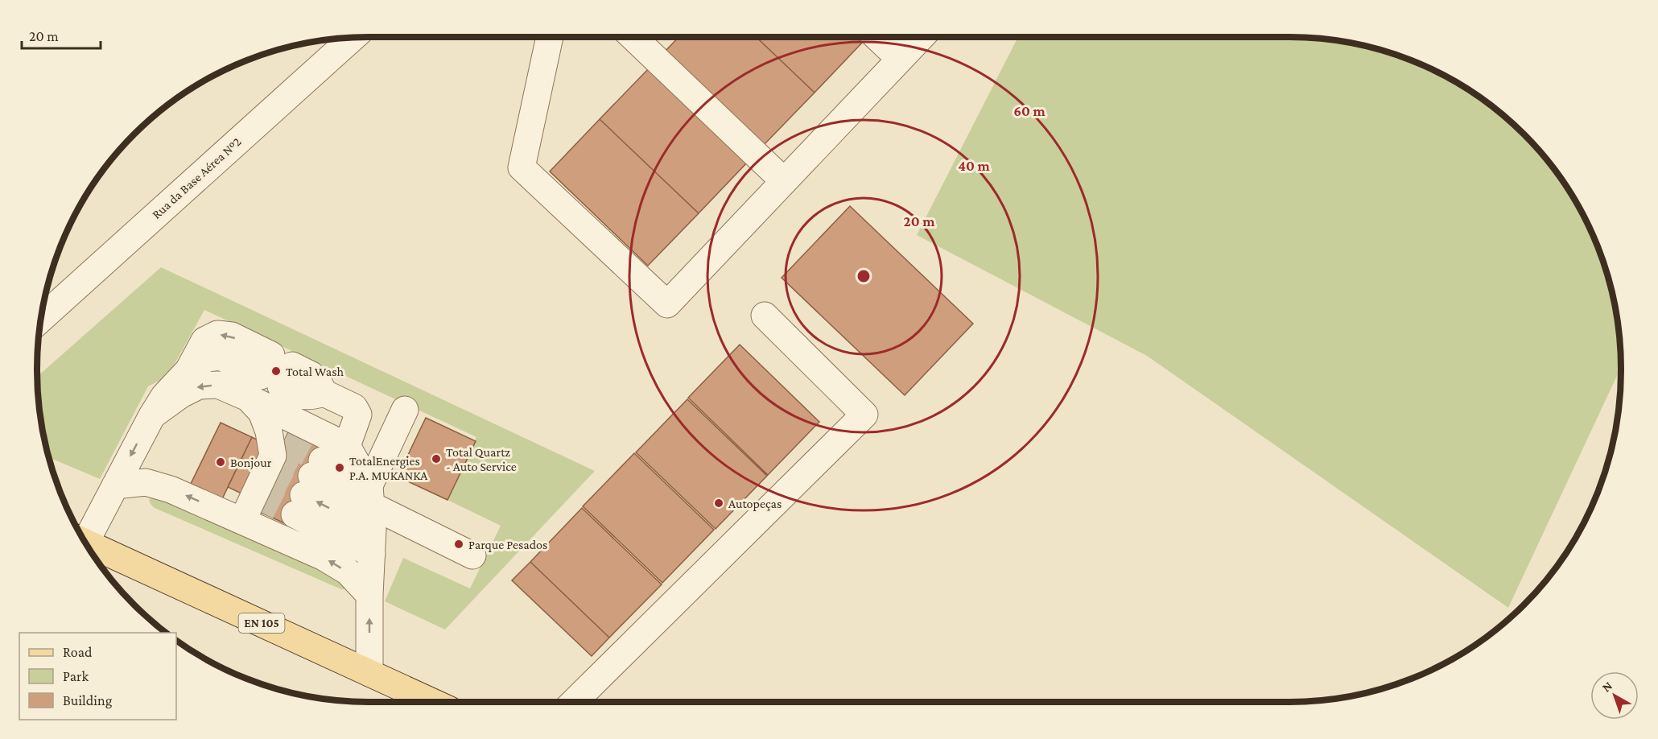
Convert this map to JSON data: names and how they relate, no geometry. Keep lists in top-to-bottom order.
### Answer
{
  "streets": {
    "main road": ["EN 105"],
    "street": ["Rua da Base Aérea Nº2"]
  },
  "places": [
    "Total Wash",
    "Total Quartz - Auto Service",
    "Bonjour",
    "TotalEnergies P.A. MUKANKA",
    "Autopeças",
    "Parque Pesados"
  ],
  "legend": ["Road", "Park", "Building"],
  "scale_bar": "20 m",
  "north": "top left",
  "rings": ["60 m", "40 m", "20 m"]
}
